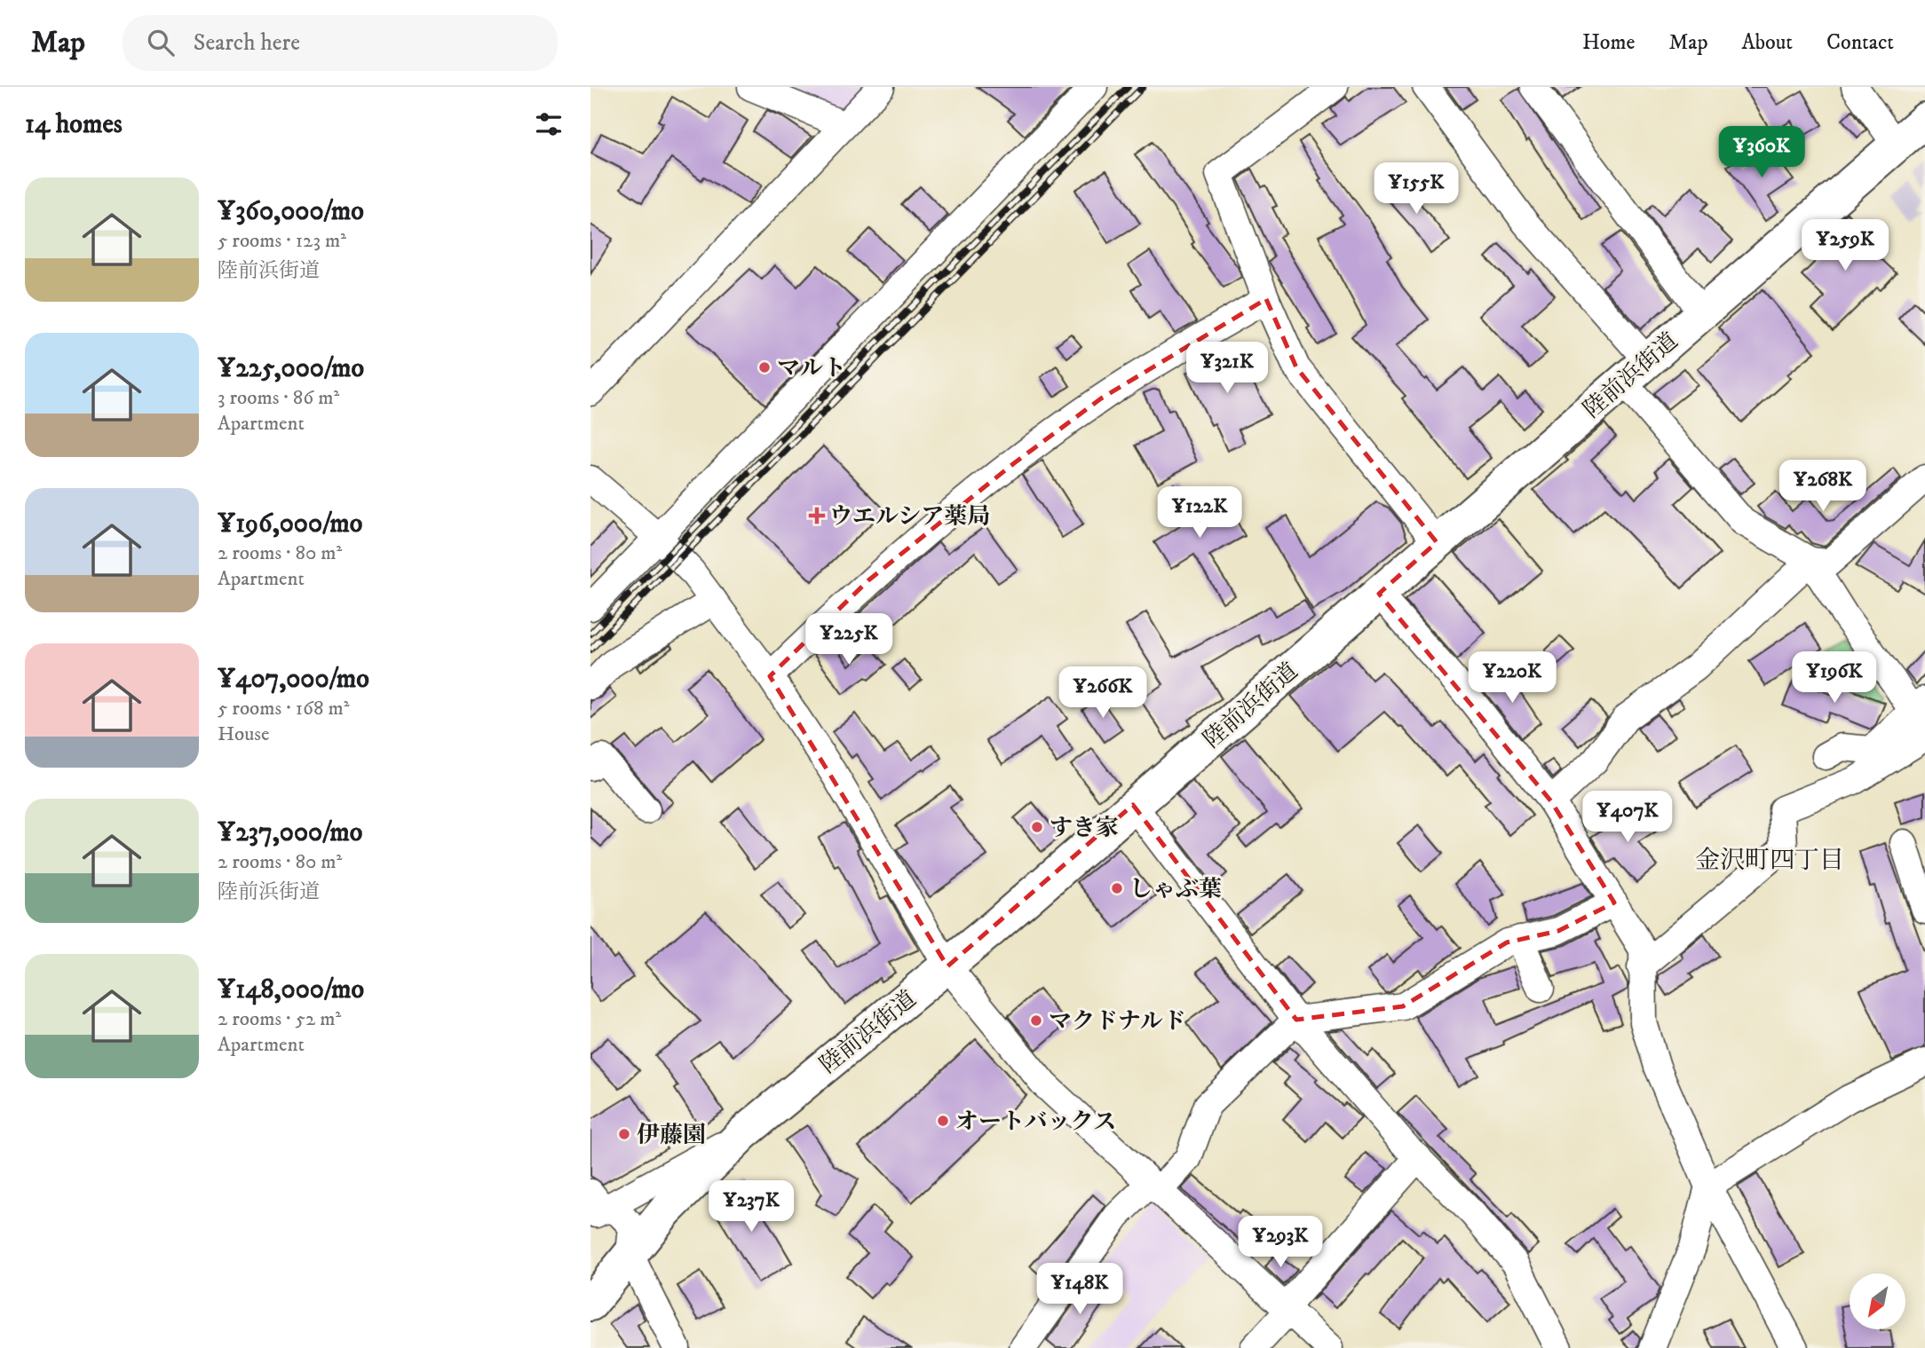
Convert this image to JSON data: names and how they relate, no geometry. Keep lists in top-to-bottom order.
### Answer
{
  "streets": {
    "highway": ["陸前浜街道"]
  },
  "districts": ["金沢町四丁目"],
  "places": {
    "other": [
      "マルト",
      "すき家",
      "しゃぶ葉",
      "マクドナルド",
      "オートバックス",
      "伊藤園"
    ],
    "health": ["ウエルシア薬局"]
  },
  "north": "bottom left",
  "page": {
    "header": "Map",
    "search": "Search here",
    "nav": [
      "Home",
      "Map",
      "About",
      "Contact"
    ],
    "heading": "14 homes",
    "price": [
      "¥360K",
      "¥155K",
      "¥259K",
      "¥321K",
      "¥268K",
      "¥122K",
      "¥225K",
      "¥220K",
      "¥196K",
      "¥266K",
      "¥407K",
      "¥237K",
      "¥293K",
      "¥148K"
    ],
    "list": [
      {
        "name": "¥360,000/mo",
        "note": "5 rooms · 123 m² · 陸前浜街道"
      },
      {
        "name": "¥225,000/mo",
        "note": "3 rooms · 86 m² · Apartment"
      },
      {
        "name": "¥196,000/mo",
        "note": "2 rooms · 80 m² · Apartment"
      },
      {
        "name": "¥407,000/mo",
        "note": "5 rooms · 168 m² · House"
      },
      {
        "name": "¥237,000/mo",
        "note": "2 rooms · 80 m² · 陸前浜街道"
      },
      {
        "name": "¥148,000/mo",
        "note": "2 rooms · 52 m² · Apartment"
      }
    ]
  }
}
